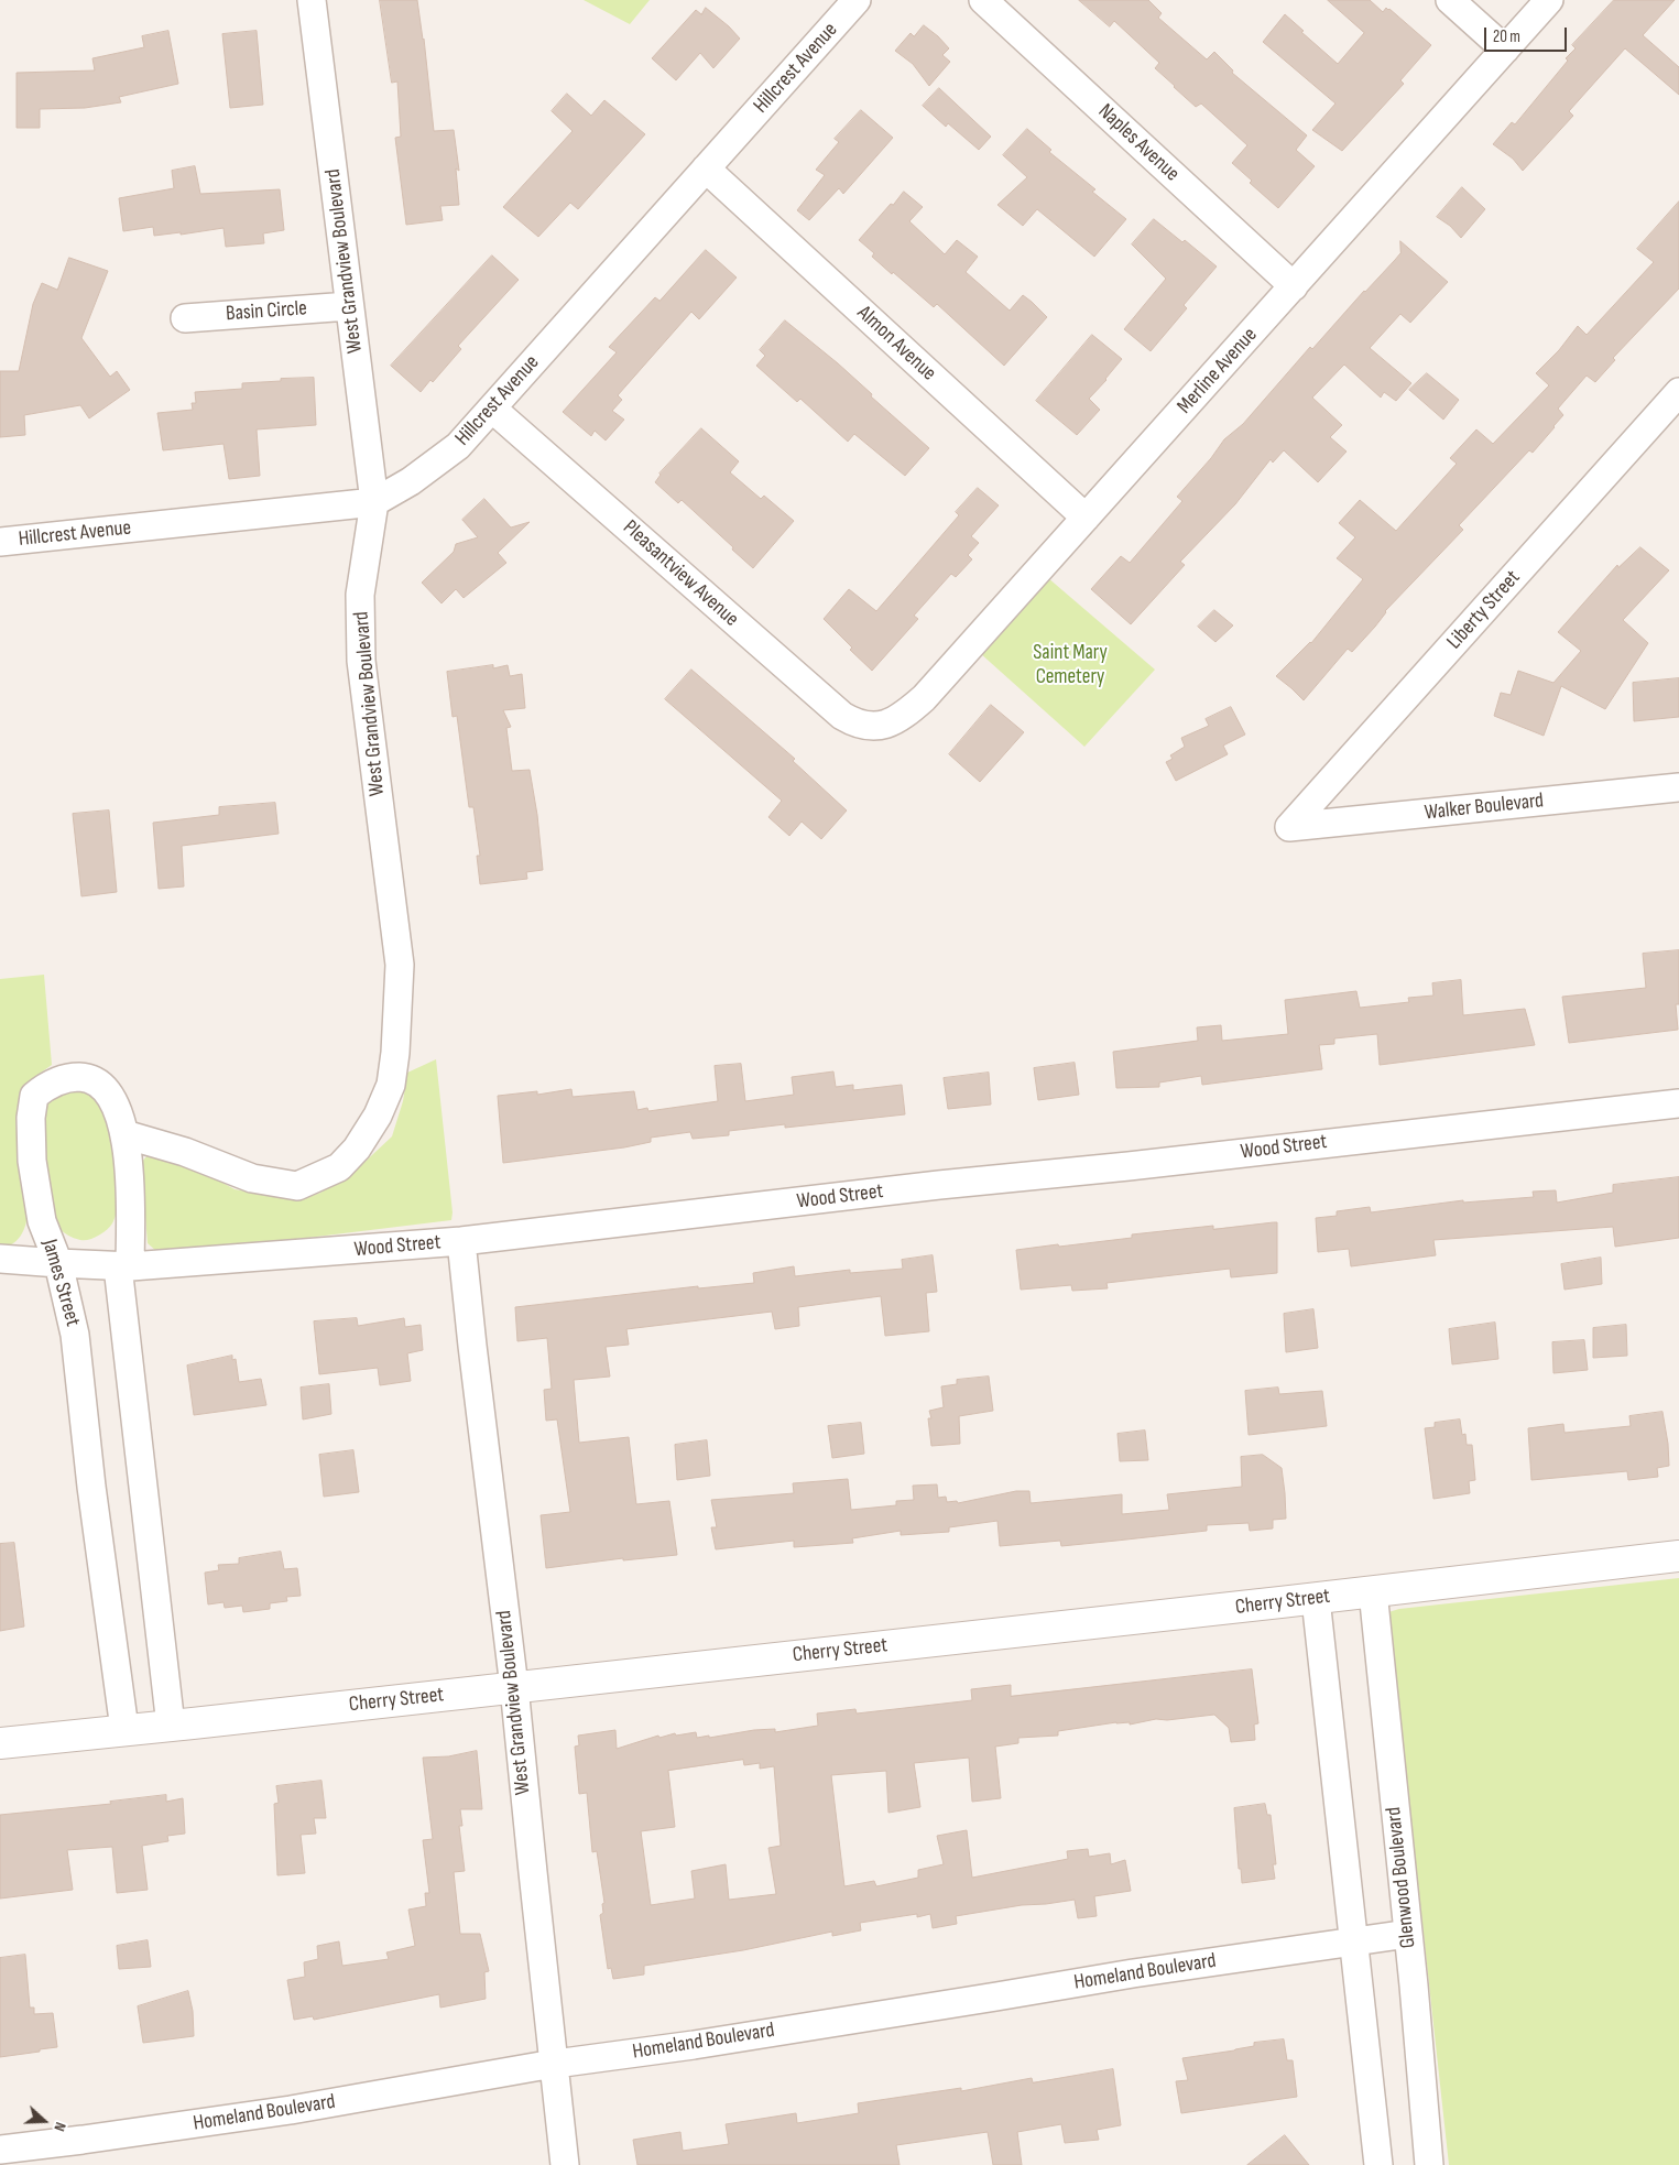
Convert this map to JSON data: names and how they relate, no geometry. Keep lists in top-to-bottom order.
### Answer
{
  "streets": {
    "street": [
      "Hillcrest Avenue",
      "Naples Avenue",
      "West Grandview Boulevard",
      "Basin Circle",
      "Almon Avenue",
      "Merline Avenue",
      "Pleasantview Avenue",
      "Liberty Street",
      "Walker Boulevard",
      "Wood Street",
      "James Street",
      "Cherry Street",
      "Glenwood Boulevard",
      "Homeland Boulevard"
    ]
  },
  "crossings": [
    ["Hillcrest Avenue", "West Grandview Boulevard"],
    ["Hillcrest Avenue", "Almon Avenue"],
    ["Hillcrest Avenue", "Pleasantview Avenue"],
    ["Naples Avenue", "Merline Avenue"],
    ["West Grandview Boulevard", "Basin Circle"],
    ["West Grandview Boulevard", "Wood Street"],
    ["West Grandview Boulevard", "James Street"],
    ["West Grandview Boulevard", "Cherry Street"],
    ["West Grandview Boulevard", "Homeland Boulevard"],
    ["Almon Avenue", "Merline Avenue"],
    ["Merline Avenue", "Pleasantview Avenue"],
    ["Liberty Street", "Walker Boulevard"],
    ["Wood Street", "James Street"],
    ["James Street", "Cherry Street"],
    ["Cherry Street", "Glenwood Boulevard"],
    ["Glenwood Boulevard", "Homeland Boulevard"]
  ],
  "parks": ["Saint Mary Cemetery"],
  "scale_bar": "20 m",
  "north": "right"
}
